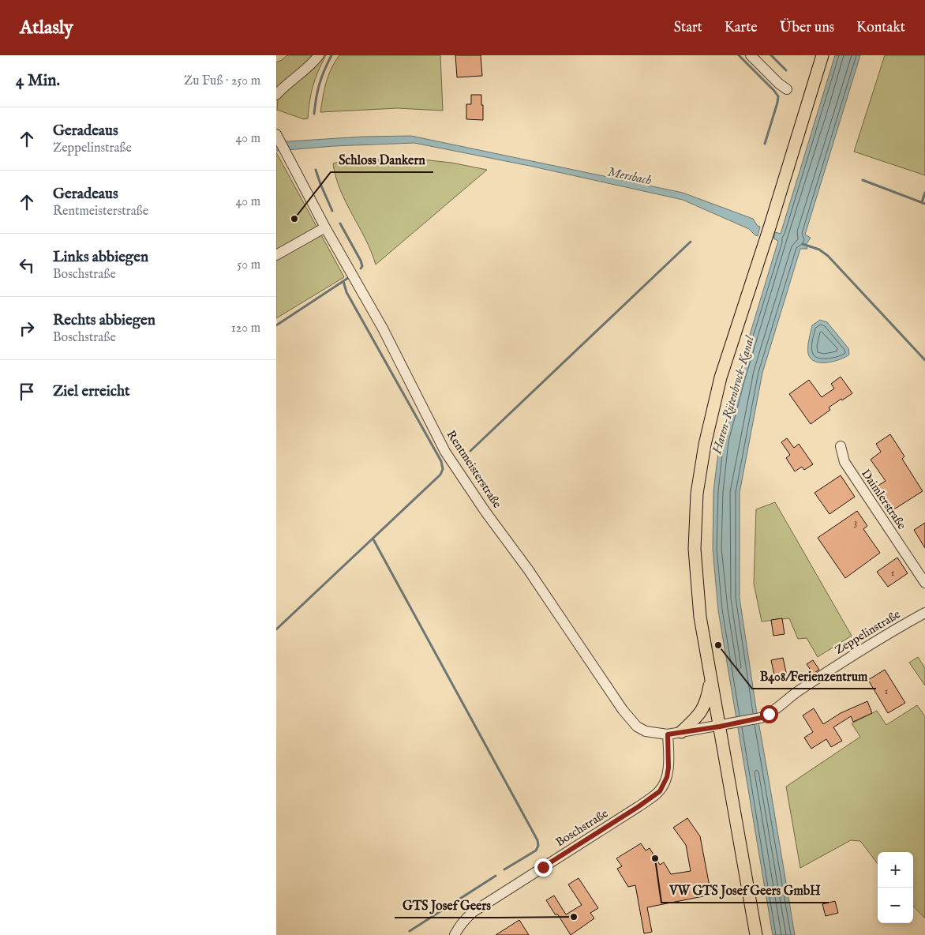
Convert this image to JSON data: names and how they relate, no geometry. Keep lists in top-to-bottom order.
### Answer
{
  "streets": {
    "street": [
      "Rentmeisterstraße",
      "Daimlerstraße",
      "Zeppelinstraße",
      "Boschstraße"
    ]
  },
  "crossings": [
    ["Rentmeisterstraße", "Zeppelinstraße"],
    ["Rentmeisterstraße", "Boschstraße"]
  ],
  "water": ["Mersbach", "Haren-Rütenbrock-Kanal"],
  "places": [
    "Schloss Dankern",
    "B408/Ferienzentrum",
    "VW GTS Josef Geers GmbH",
    "GTS Josef Geers"
  ],
  "house_numbers": ["3", "1", "1"],
  "page": {
    "header": "Atlasly",
    "nav": [
      "Start",
      "Karte",
      "Über uns",
      "Kontakt"
    ],
    "heading": ["4 Min.", "Zu Fuß · 250 m"],
    "list": [
      ["Geradeaus", "Zeppelinstraße", "40 m"],
      ["Geradeaus", "Rentmeisterstraße", "40 m"],
      ["Links abbiegen", "Boschstraße", "50 m"],
      ["Rechts abbiegen", "Boschstraße", "120 m"],
      "Ziel erreicht"
    ],
    "map_buttons": ["+", "−"]
  }
}
